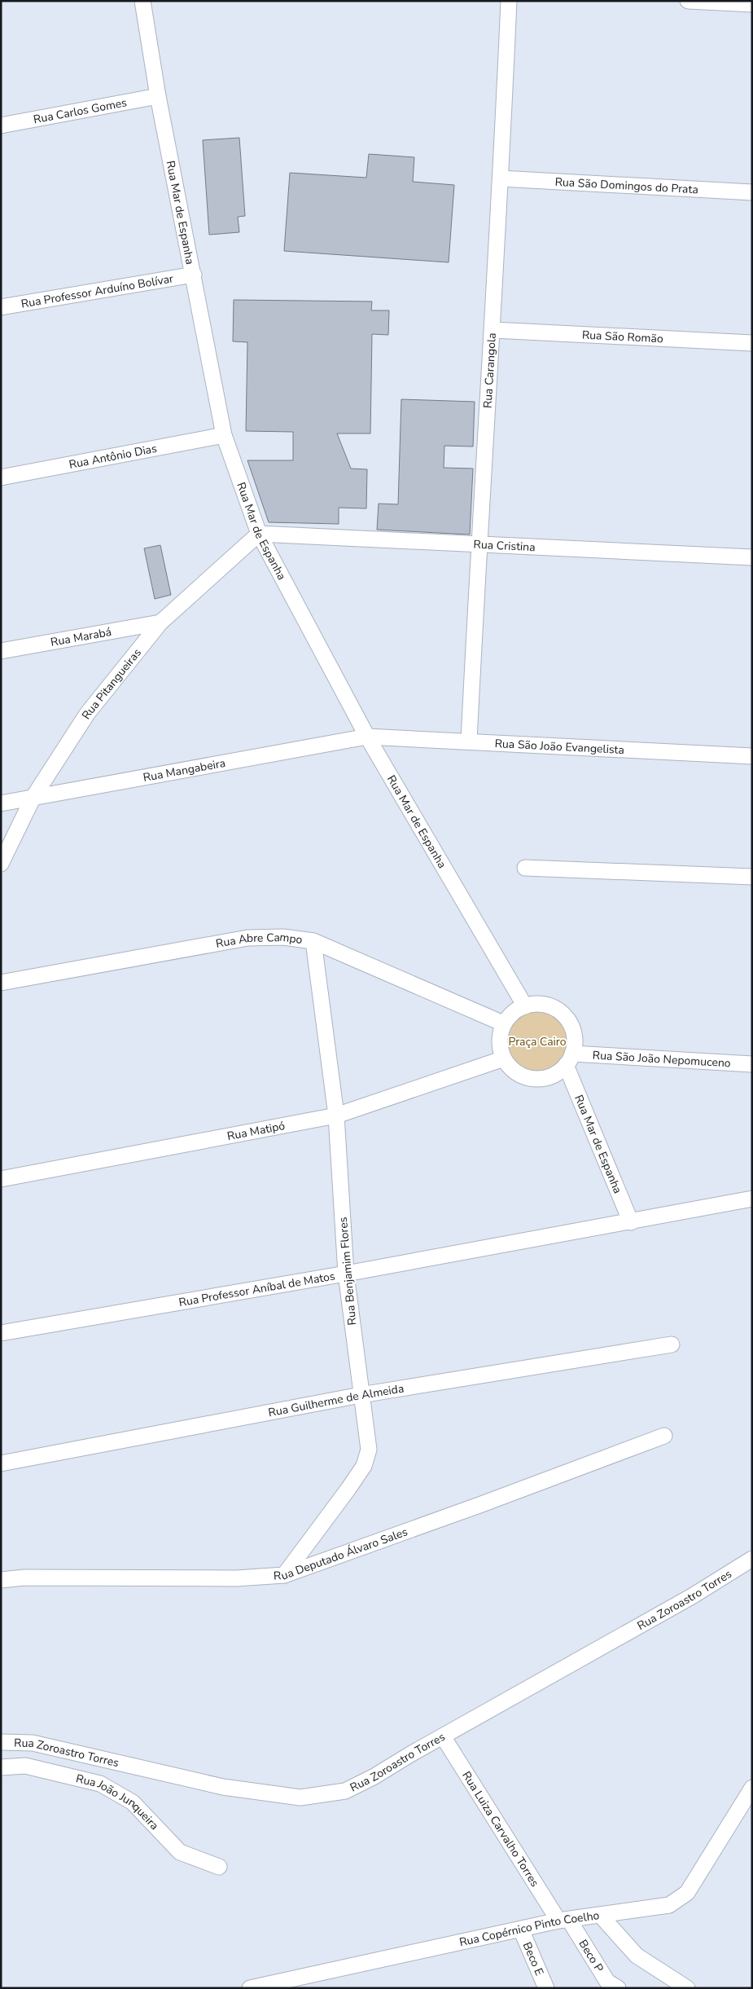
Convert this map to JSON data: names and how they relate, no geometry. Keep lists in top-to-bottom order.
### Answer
{
  "streets": {
    "street": [
      "Rua Carlos Gomes",
      "Rua São Domingos do Prata",
      "Rua Mar de Espanha",
      "Rua Professor Arduíno Bolívar",
      "Rua São Romão",
      "Rua Carangola",
      "Rua Antônio Dias",
      "Rua Cristina",
      "Rua Marabá",
      "Rua Pitangueiras",
      "Rua São João Evangelista",
      "Rua Mangabeira",
      "Rua Abre Campo",
      "Rua São João Nepomuceno",
      "Rua Matipó",
      "Rua Benjamim Flores",
      "Rua Professor Aníbal de Matos",
      "Rua Guilherme de Almeida",
      "Rua Deputado Álvaro Sales",
      "Rua Zoroastro Torres",
      "Rua João Junqueira",
      "Rua Luiza Carvalho Torres",
      "Rua Copérnico Pinto Coelho",
      "Beco P",
      "Beco E"
    ]
  },
  "crossings": [
    ["Rua Carlos Gomes", "Rua Mar de Espanha"],
    ["Rua São Domingos do Prata", "Rua Carangola"],
    ["Rua Mar de Espanha", "Rua Professor Arduíno Bolívar"],
    ["Rua Mar de Espanha", "Rua Antônio Dias"],
    ["Rua Mar de Espanha", "Rua Cristina"],
    ["Rua Mar de Espanha", "Rua Pitangueiras"],
    ["Rua Mar de Espanha", "Rua São João Evangelista"],
    ["Rua Mar de Espanha", "Rua Mangabeira"],
    ["Rua Mar de Espanha", "Rua Abre Campo"],
    ["Rua Mar de Espanha", "Rua São João Nepomuceno"],
    ["Rua Mar de Espanha", "Rua Matipó"],
    ["Rua Mar de Espanha", "Rua Professor Aníbal de Matos"],
    ["Rua São Romão", "Rua Carangola"],
    ["Rua Carangola", "Rua Cristina"],
    ["Rua Carangola", "Rua São João Evangelista"],
    ["Rua Cristina", "Rua Pitangueiras"],
    ["Rua Marabá", "Rua Pitangueiras"],
    ["Rua Pitangueiras", "Rua Mangabeira"],
    ["Rua São João Evangelista", "Rua Mangabeira"],
    ["Rua Abre Campo", "Rua São João Nepomuceno"],
    ["Rua Abre Campo", "Rua Matipó"],
    ["Rua Abre Campo", "Rua Benjamim Flores"],
    ["Rua São João Nepomuceno", "Rua Matipó"],
    ["Rua Matipó", "Rua Benjamim Flores"],
    ["Rua Benjamim Flores", "Rua Professor Aníbal de Matos"],
    ["Rua Benjamim Flores", "Rua Guilherme de Almeida"],
    ["Rua Benjamim Flores", "Rua Deputado Álvaro Sales"],
    ["Rua Zoroastro Torres", "Rua Luiza Carvalho Torres"],
    ["Rua Luiza Carvalho Torres", "Rua Copérnico Pinto Coelho"],
    ["Rua Luiza Carvalho Torres", "Beco P"],
    ["Rua Copérnico Pinto Coelho", "Beco P"],
    ["Rua Copérnico Pinto Coelho", "Beco E"]
  ],
  "parks": ["Praça Cairo"]
}
